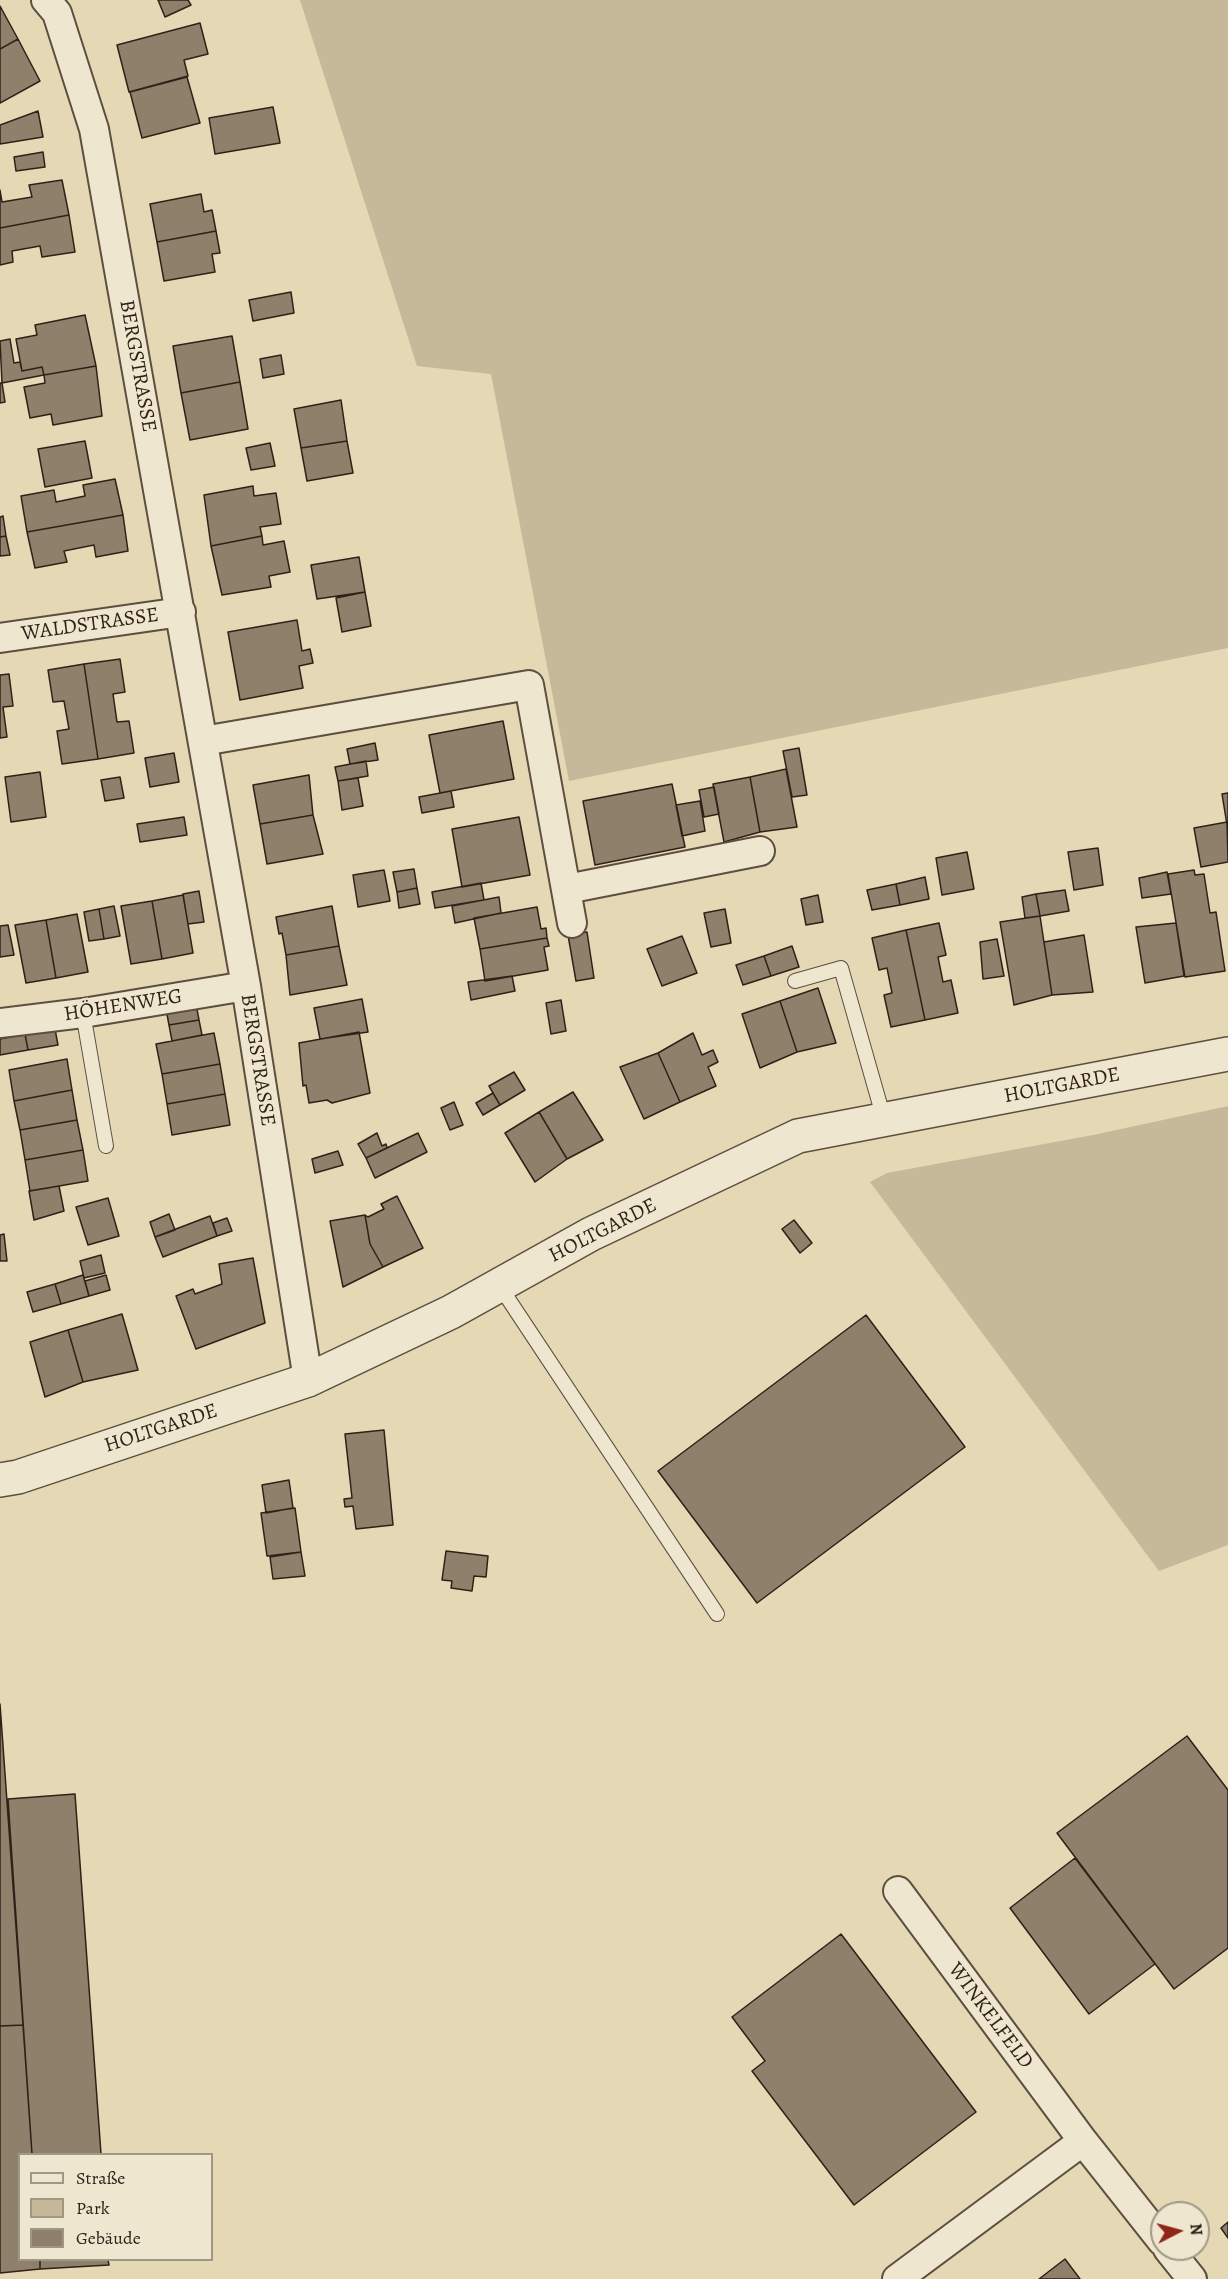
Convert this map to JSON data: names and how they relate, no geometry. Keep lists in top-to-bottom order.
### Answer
{
  "streets": {
    "street": [
      "BERGSTRASSE",
      "WALDSTRASSE",
      "HÖHENWEG",
      "HOLTGARDE",
      "WINKELFELD"
    ]
  },
  "crossings": [
    ["BERGSTRASSE", "WALDSTRASSE"],
    ["BERGSTRASSE", "HÖHENWEG"],
    ["BERGSTRASSE", "HOLTGARDE"]
  ],
  "legend": ["Straße", "Park", "Gebäude"],
  "north": "right"
}
